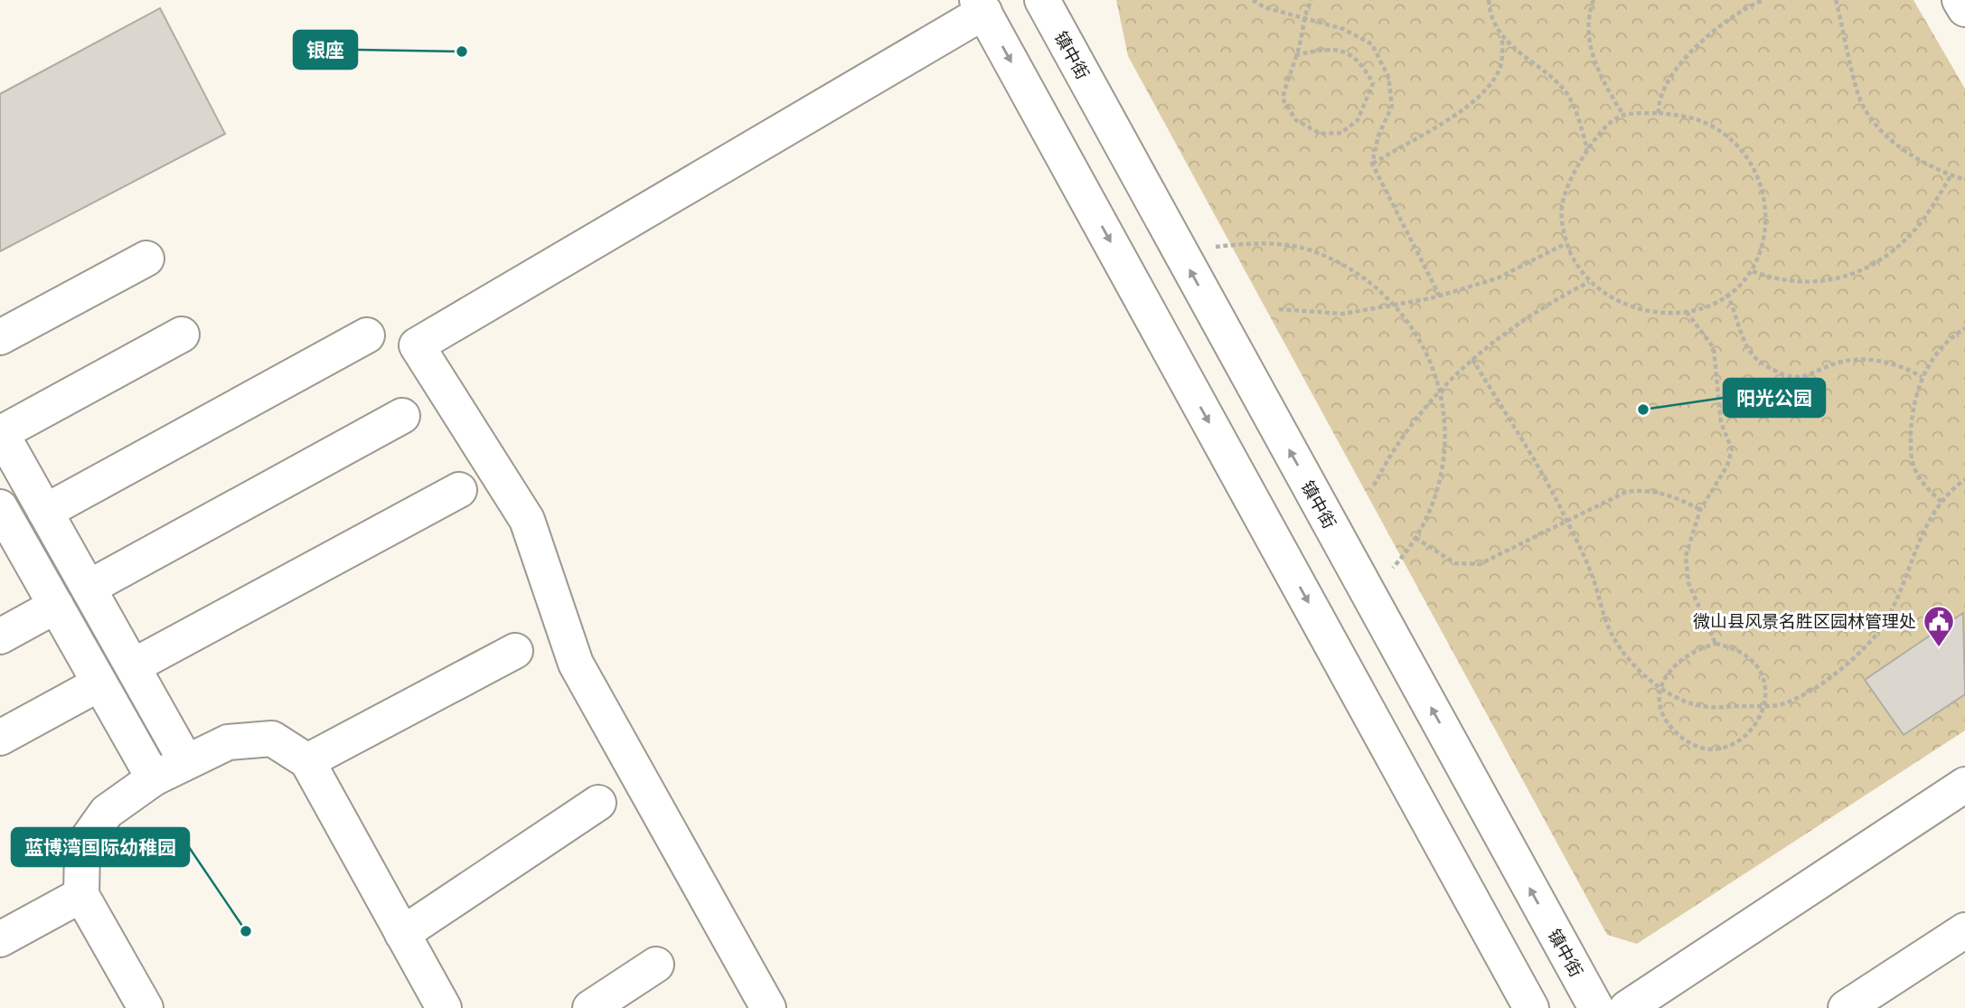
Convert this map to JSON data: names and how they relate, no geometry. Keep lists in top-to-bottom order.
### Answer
{
  "streets": {
    "street": ["镇中街"]
  },
  "places": {
    "other": ["银座", "阳光公园", "蓝博湾国际幼稚园"],
    "public building": ["微山县风景名胜区园林管理处"]
  }
}
